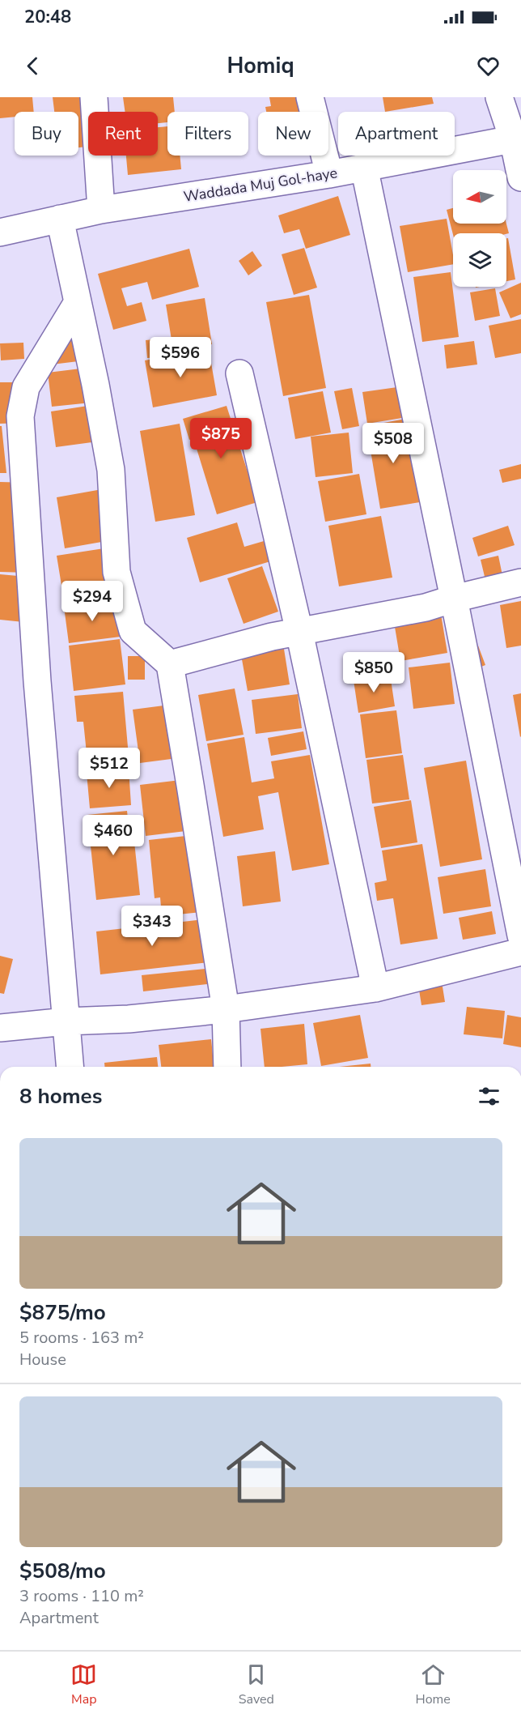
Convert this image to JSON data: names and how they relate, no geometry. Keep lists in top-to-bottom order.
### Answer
{
  "streets": {
    "street": ["Waddada Muj Gol-haye"]
  },
  "north": "left",
  "page": {
    "status": "20:48",
    "header": "Homiq",
    "chip": [
      "Buy",
      "Rent",
      "Filters",
      "New",
      "Apartment"
    ],
    "price": [
      "$596",
      "$875",
      "$508",
      "$294",
      "$850",
      "$512",
      "$460",
      "$343"
    ],
    "heading": "8 homes",
    "list": [
      {
        "name": "$875/mo",
        "note": "5 rooms · 163 m² · House"
      },
      {
        "name": "$508/mo",
        "note": "3 rooms · 110 m² · Apartment"
      }
    ],
    "tabs": ["Map", "Saved", "Home"]
  }
}
